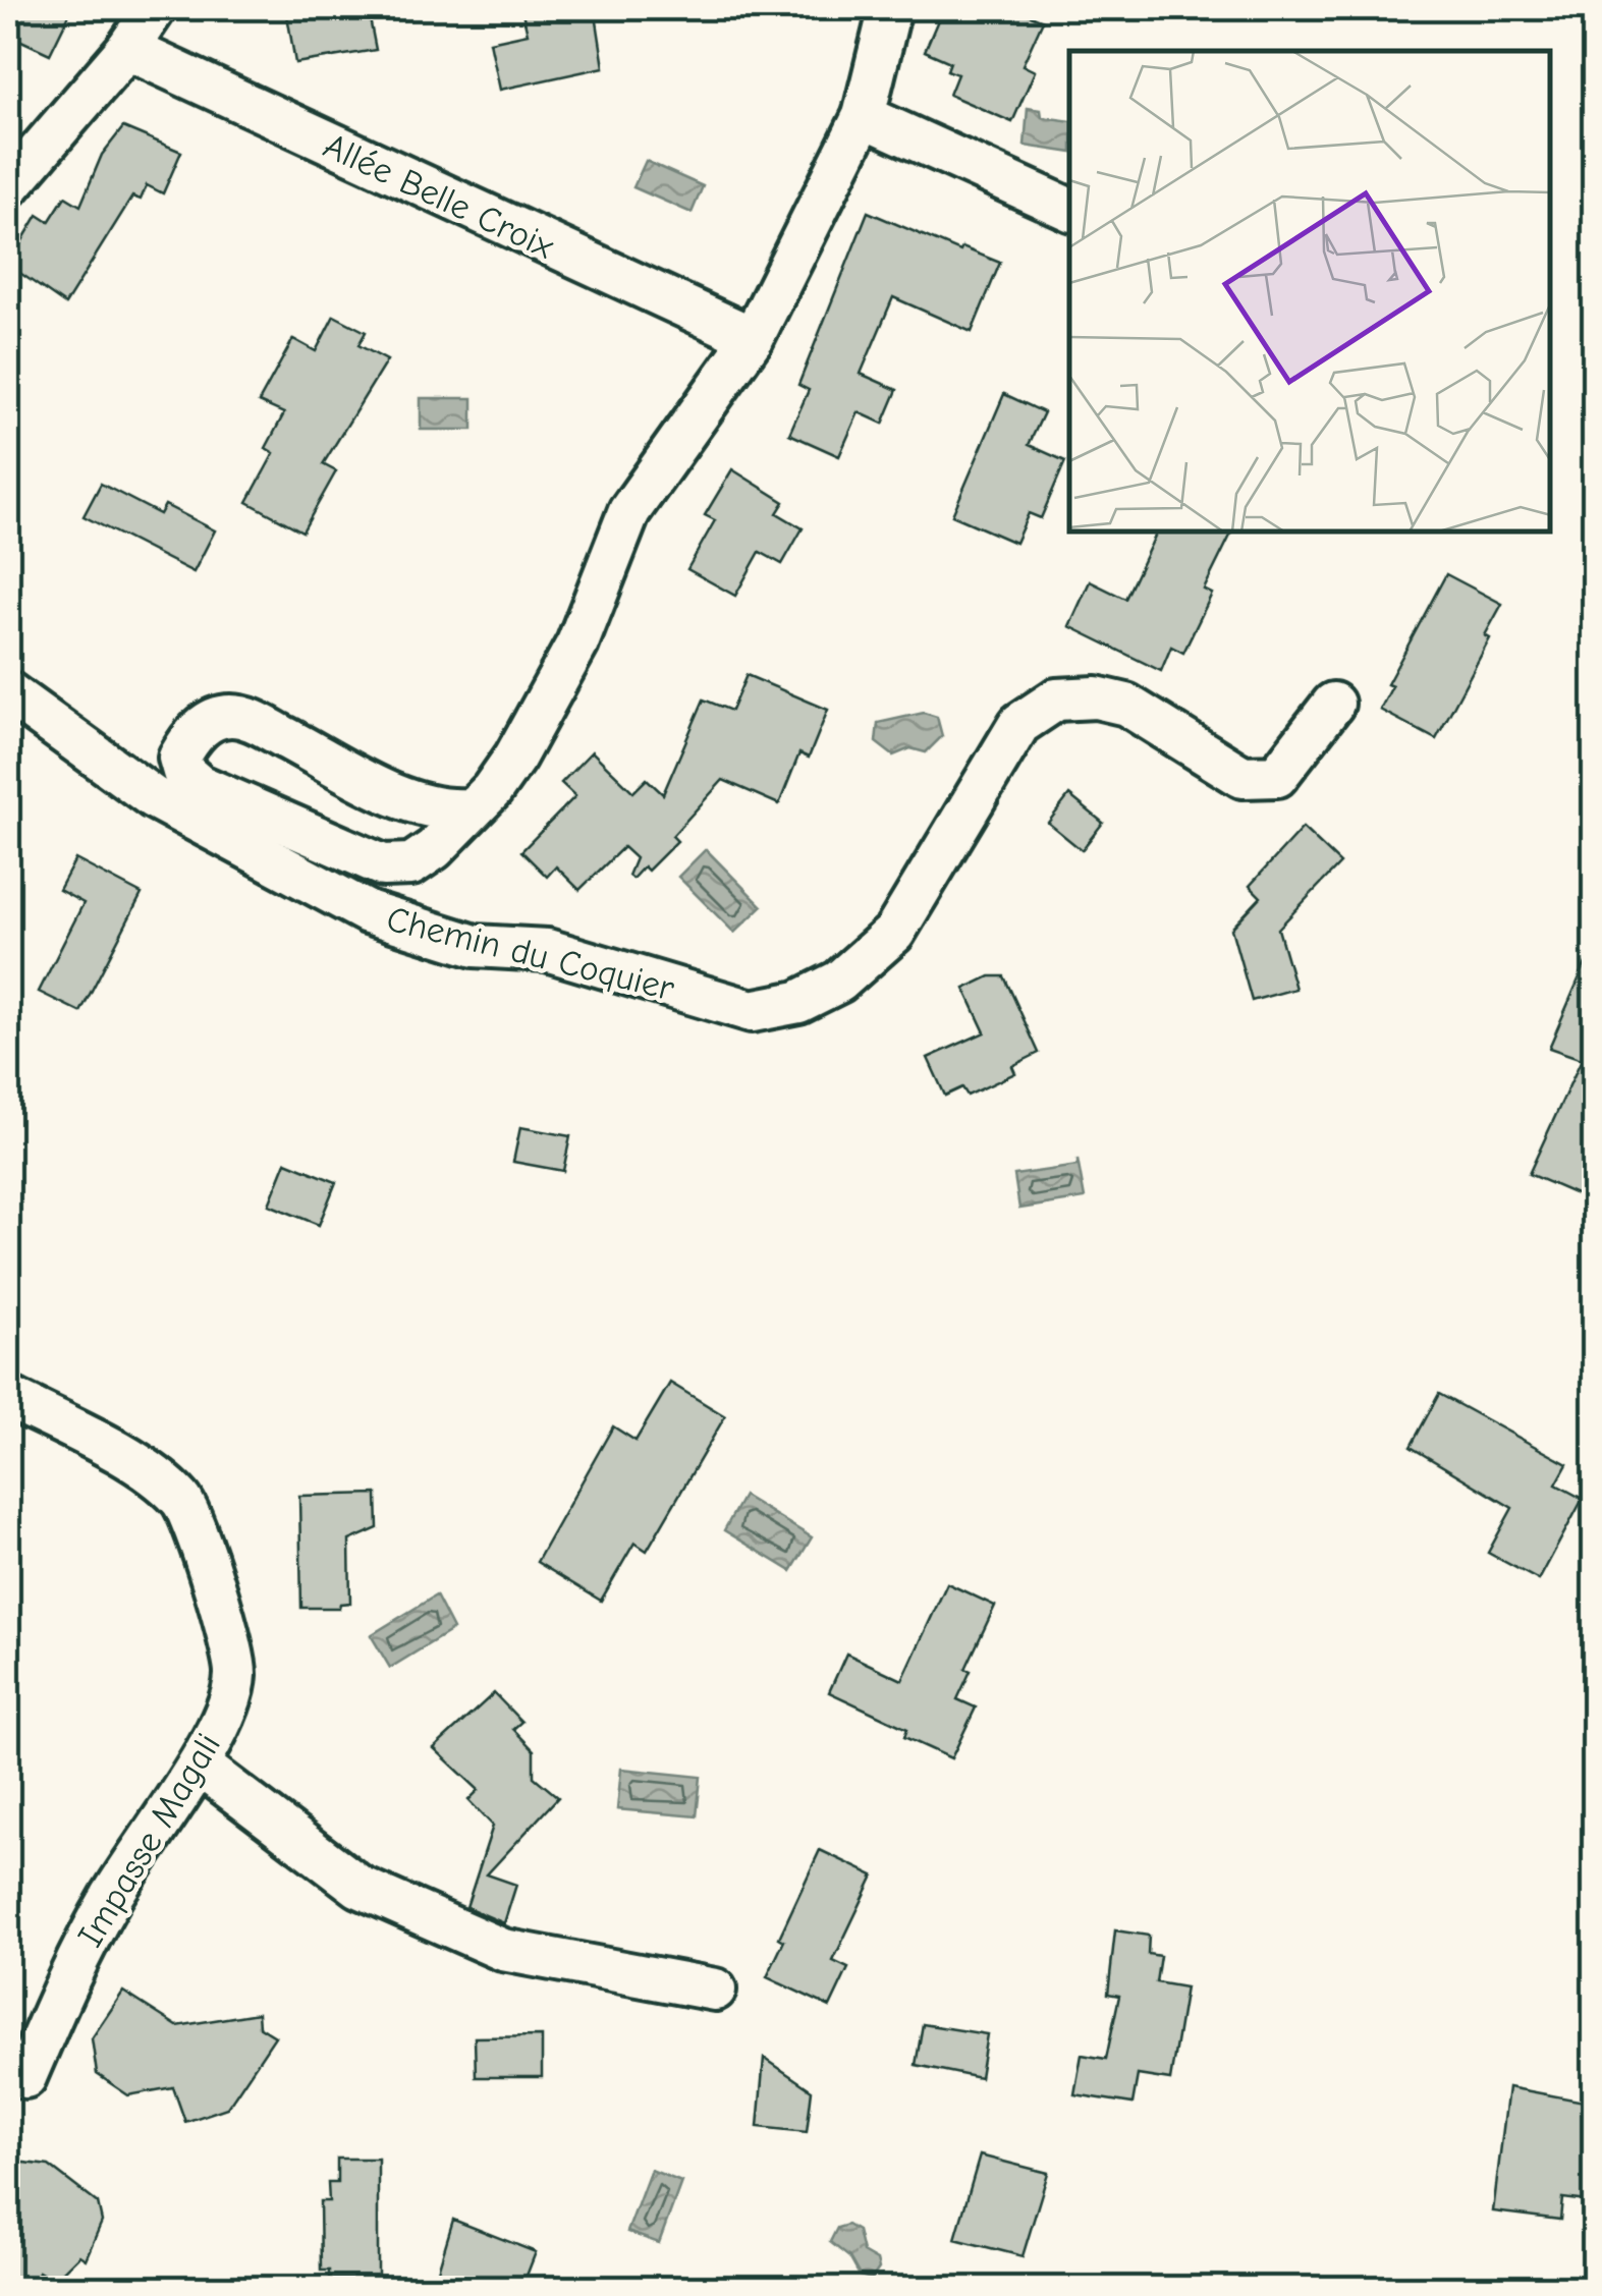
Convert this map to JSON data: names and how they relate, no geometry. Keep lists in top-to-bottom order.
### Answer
{
  "streets": {
    "street": ["Allée Belle Croix", "Chemin du Coquier", "Impasse Magali"]
  }
}
